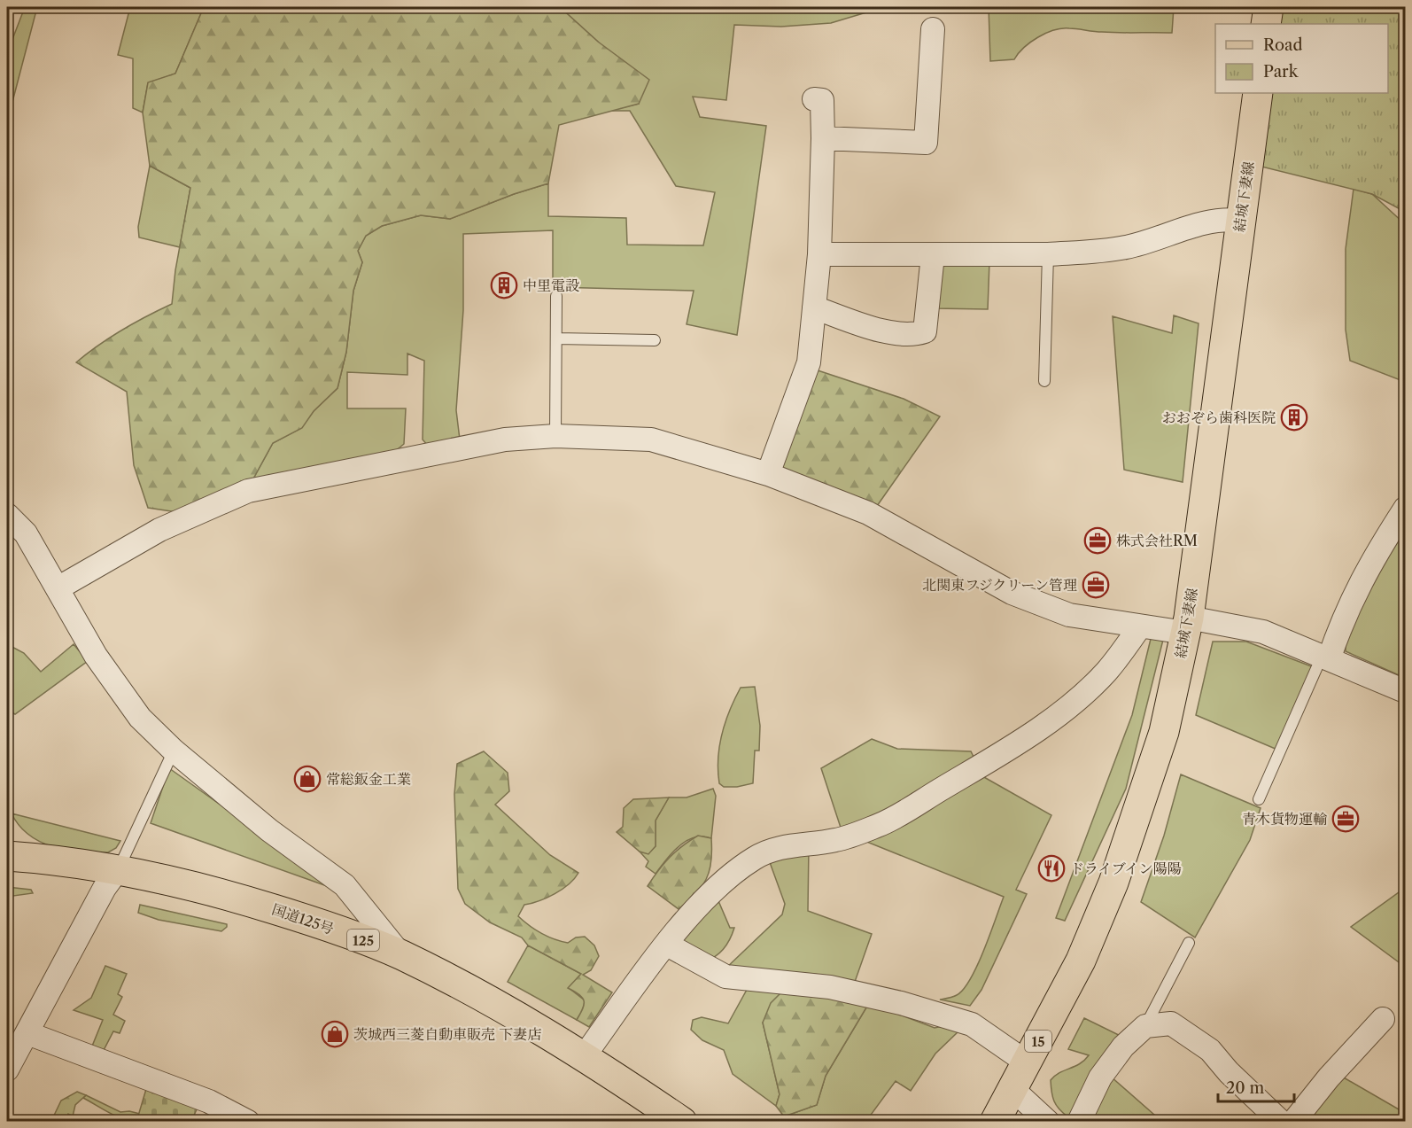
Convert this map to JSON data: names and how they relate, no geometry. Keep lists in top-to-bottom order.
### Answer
{
  "streets": {
    "main road": [
      "結城下妻線",
      "国道125号",
      "125",
      "15"
    ]
  },
  "places": {
    "building": ["中里電設", "おおぞら歯科医院"],
    "office": ["株式会社RM", "北関東フジクリーン管理", "青木貨物運輸"],
    "shop": ["常総鈑金工業", "茨城西三菱自動車販売 下妻店"],
    "restaurant": ["ドライブイン陽陽"]
  },
  "legend": ["Road", "Park"],
  "scale_bar": "20 m"
}
